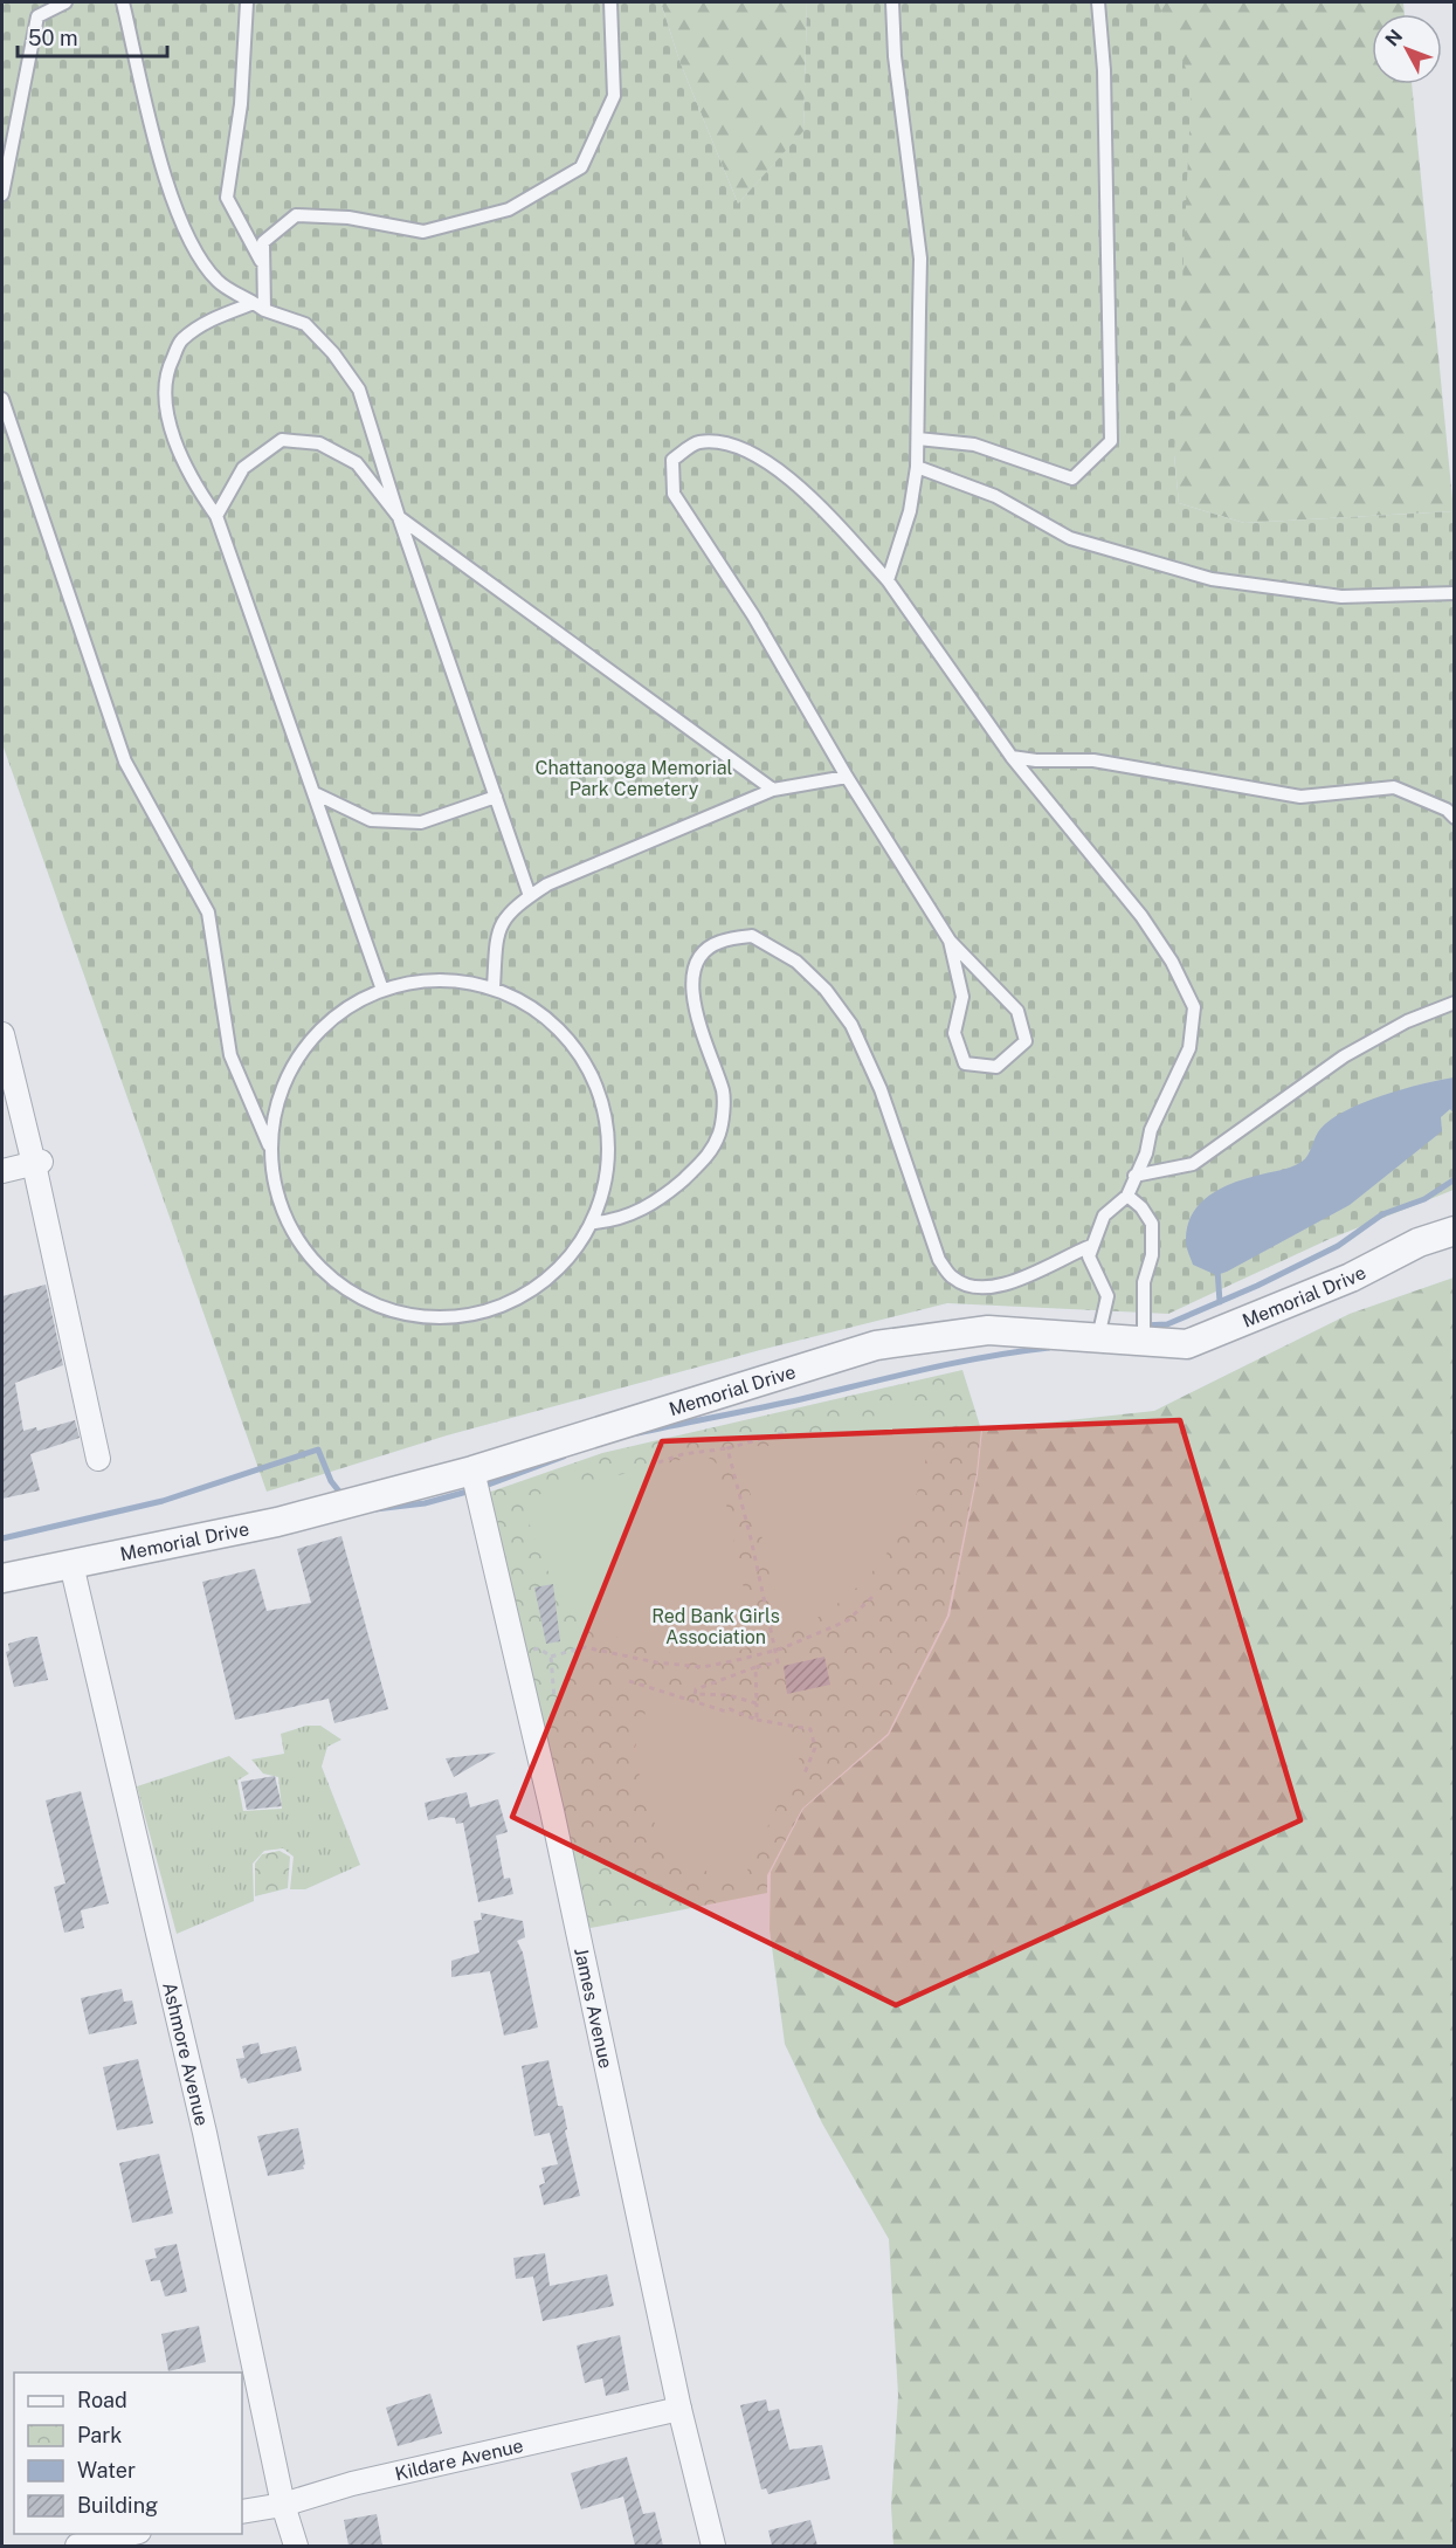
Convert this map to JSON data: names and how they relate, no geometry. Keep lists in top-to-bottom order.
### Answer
{
  "streets": {
    "street": [
      "Memorial Drive",
      "James Avenue",
      "Ashmore Avenue",
      "Kildare Avenue"
    ]
  },
  "crossings": [
    ["Memorial Drive", "James Avenue"],
    ["Memorial Drive", "Ashmore Avenue"],
    ["James Avenue", "Kildare Avenue"],
    ["Ashmore Avenue", "Kildare Avenue"]
  ],
  "parks": ["Chattanooga Memorial Park Cemetery", "Red Bank Girls Association"],
  "legend": [
    "Road",
    "Park",
    "Water",
    "Building"
  ],
  "scale_bar": "50 m",
  "north": "top left"
}
